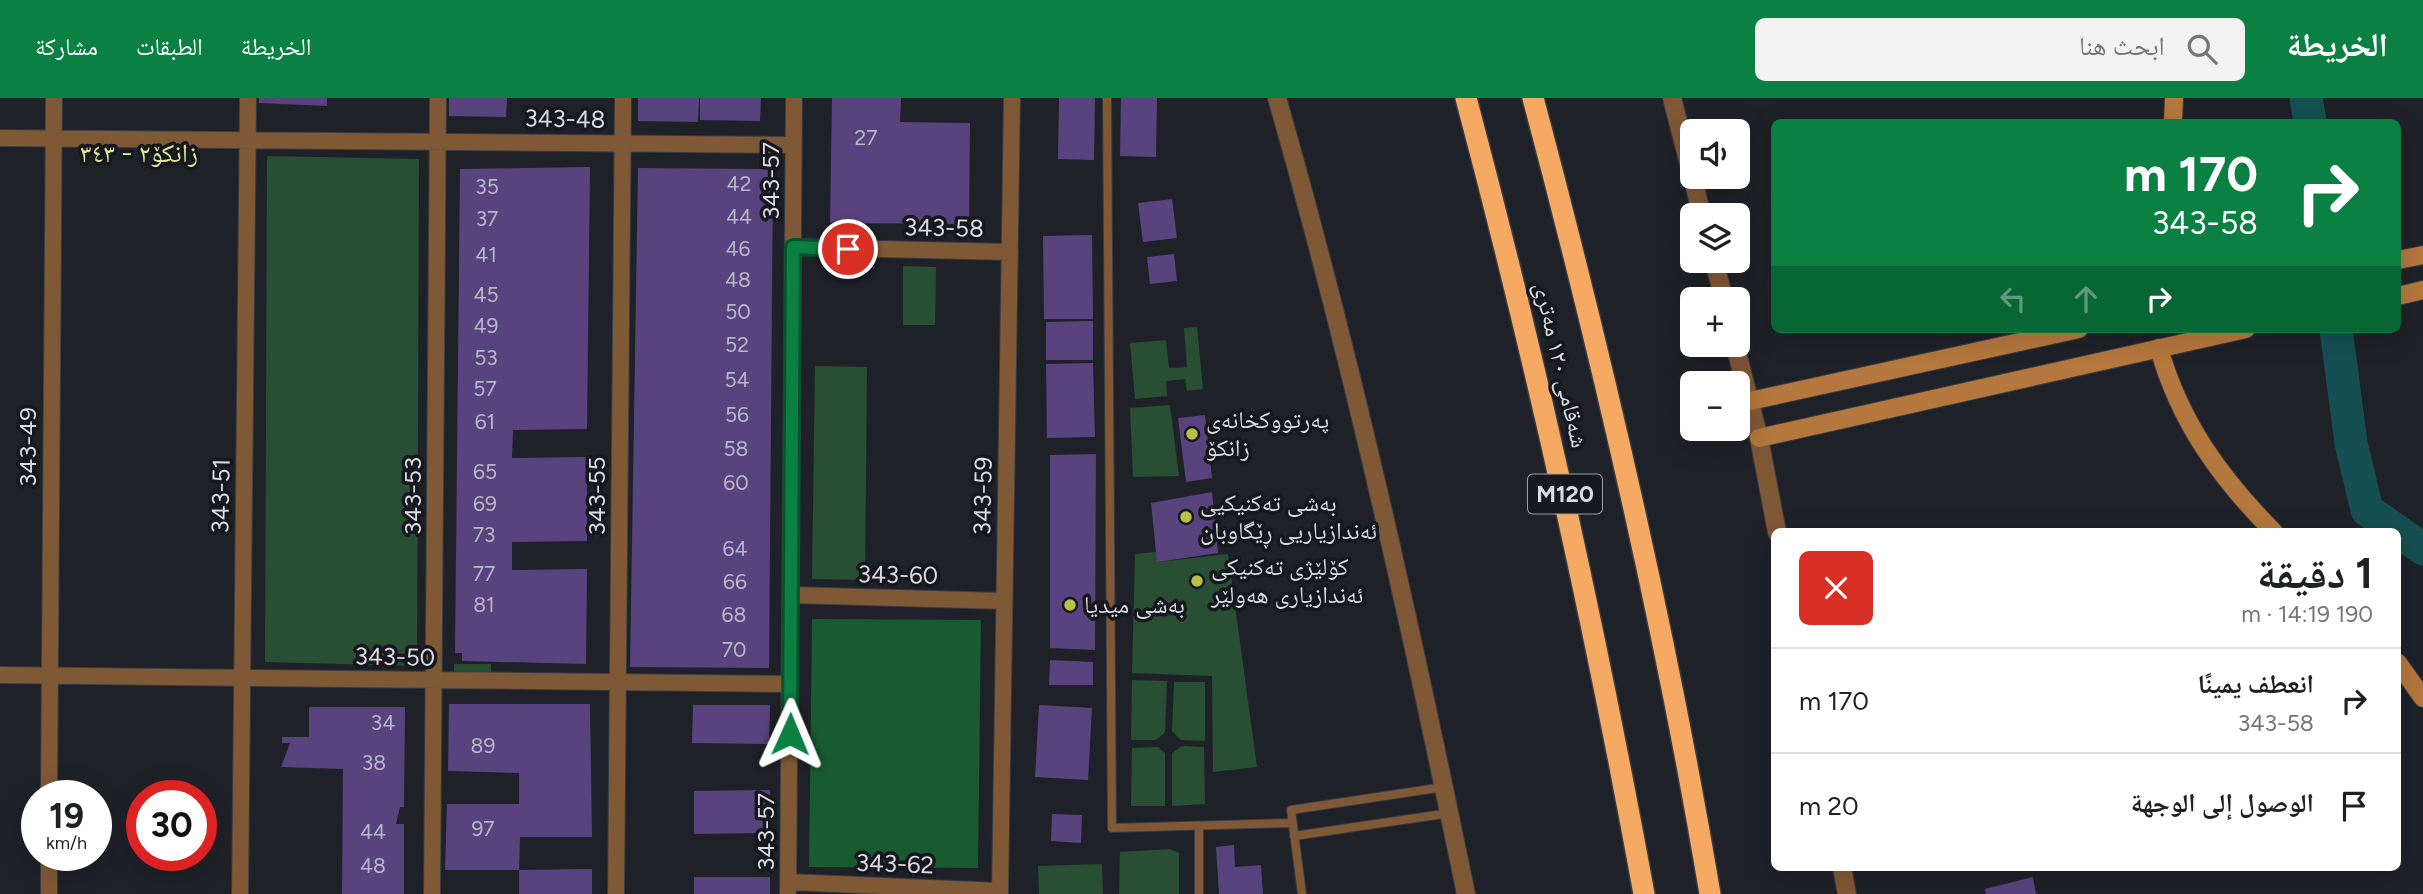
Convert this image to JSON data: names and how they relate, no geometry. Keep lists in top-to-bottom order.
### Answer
{
  "streets": {
    "highway": ["شەقامی ١٢٠ مەتری", "M120"],
    "street": [
      "343-48",
      "343-57",
      "343-58",
      "343-49",
      "343-51",
      "343-53",
      "343-55",
      "343-59",
      "343-60",
      "343-50",
      "343-62"
    ]
  },
  "crossings": [
    ["343-48", "343-57"],
    ["343-48", "343-49"],
    ["343-48", "343-51"],
    ["343-48", "343-53"],
    ["343-48", "343-55"],
    ["343-57", "343-58"],
    ["343-57", "343-60"],
    ["343-57", "343-50"],
    ["343-57", "343-62"],
    ["343-58", "343-59"],
    ["343-49", "343-50"],
    ["343-51", "343-50"],
    ["343-53", "343-50"],
    ["343-55", "343-50"],
    ["343-59", "343-60"],
    ["343-59", "343-62"]
  ],
  "districts": ["زانکۆ٢ - ٣٤٣"],
  "places": [
    "پەرتووکخانەی زانکۆ",
    "بەشی تەکنیکیی ئەندازیاریی ڕێگاوبان",
    "کۆلێژی تەکنیکی ئەندازیاری هەولێر",
    "بەشی میدیا"
  ],
  "house_numbers": [
    "27",
    "42",
    "35",
    "44",
    "37",
    "46",
    "41",
    "48",
    "45",
    "50",
    "49",
    "52",
    "53",
    "54",
    "57",
    "56",
    "61",
    "58",
    "65",
    "60",
    "69",
    "73",
    "64",
    "77",
    "66",
    "81",
    "68",
    "70",
    "34",
    "89",
    "38",
    "97",
    "44",
    "48"
  ],
  "page": {
    "header": "الخريطة",
    "search": "ابحث هنا",
    "nav": ["الخريطة", "الطبقات", "مشاركة"],
    "map_buttons": ["+", "−"],
    "turn": ["170 m", "343-58"],
    "heading": ["1 دقيقة", "190 m · 14:19"],
    "list": [
      {
        "name": "انعطف يمينًا",
        "note": "343-58",
        "value": "170 m"
      },
      {
        "name": "الوصول إلى الوجهة",
        "value": "20 m"
      }
    ],
    "speed": "19 km/h",
    "limit": "30"
  }
}
